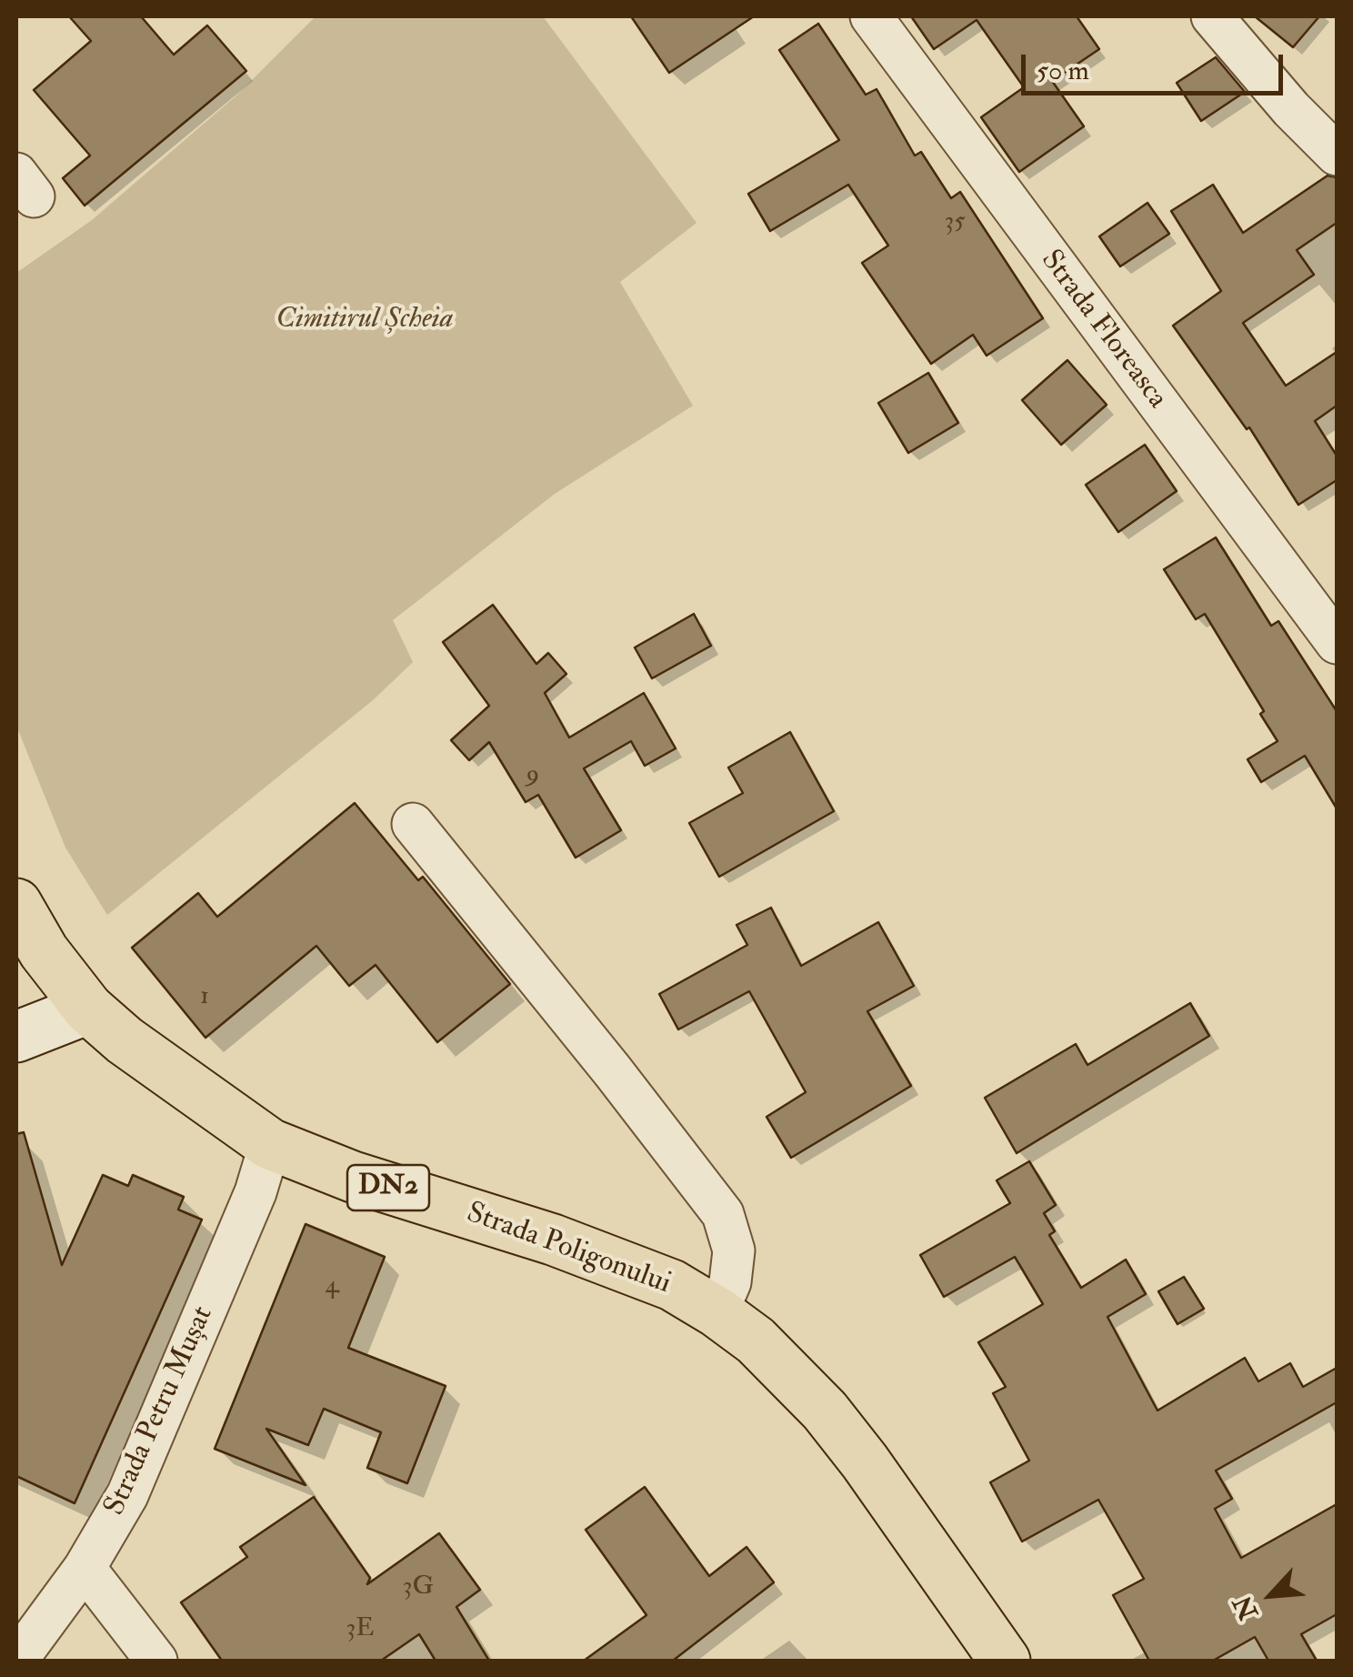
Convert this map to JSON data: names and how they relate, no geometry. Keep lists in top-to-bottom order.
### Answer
{
  "streets": {
    "main road": ["DN2", "Strada Poligonului"],
    "street": ["Strada Floreasca", "Strada Petru Mușat"]
  },
  "crossings": [
    ["DN2", "Strada Poligonului"],
    ["Strada Poligonului", "Strada Petru Mușat"]
  ],
  "parks": ["Cimitirul Șcheia"],
  "house_numbers": [
    "35",
    "9",
    "1",
    "4",
    "3G",
    "3E"
  ],
  "scale_bar": "50 m",
  "north": "bottom left"
}
